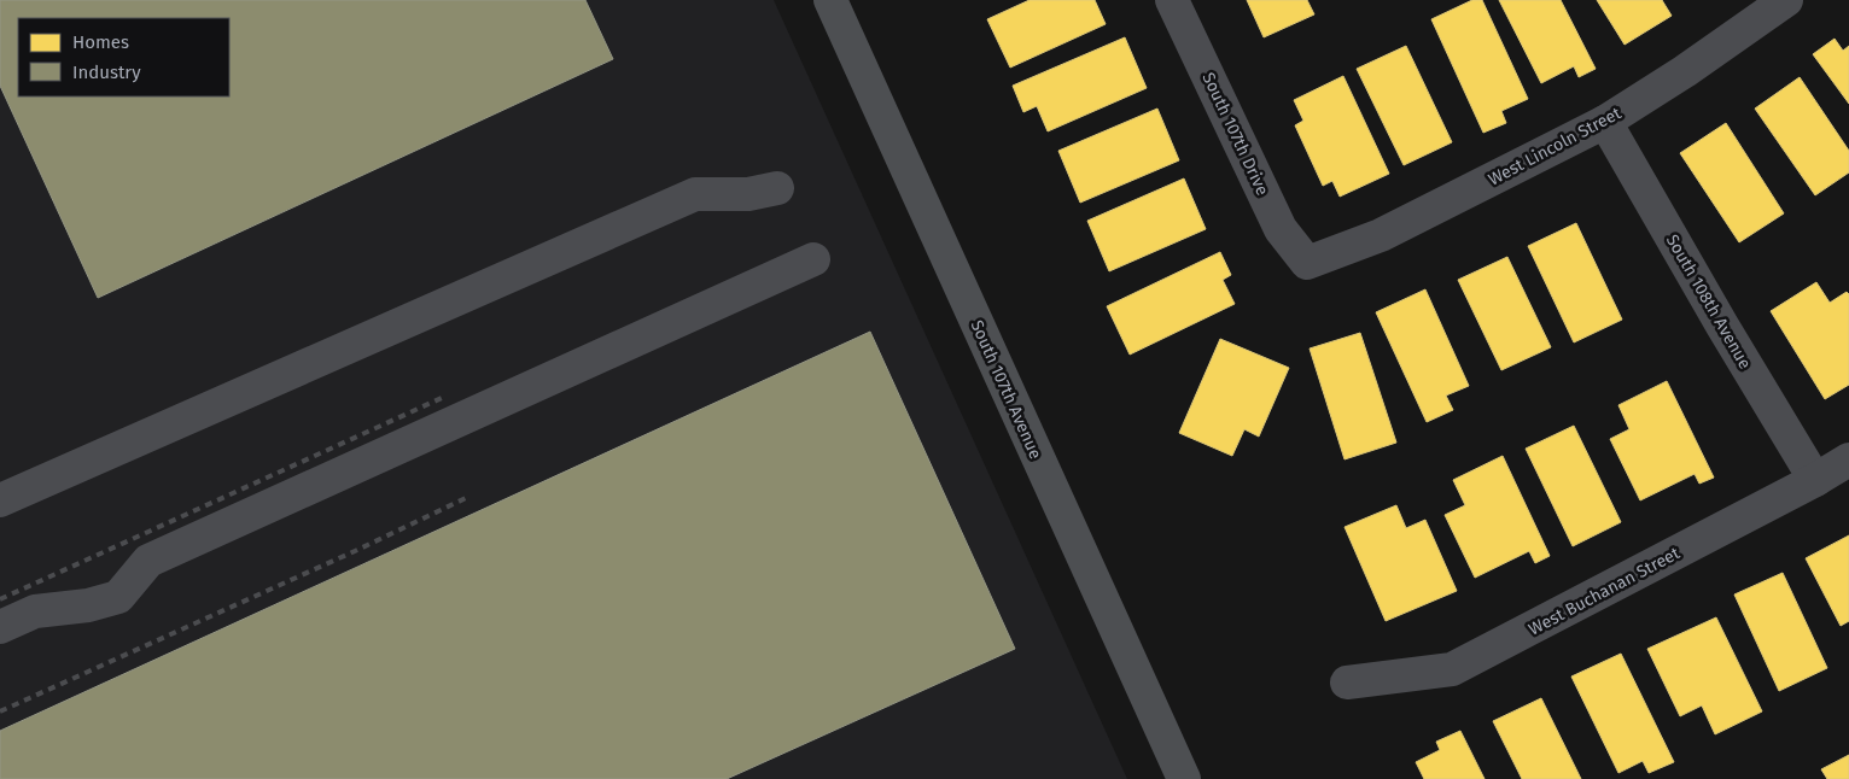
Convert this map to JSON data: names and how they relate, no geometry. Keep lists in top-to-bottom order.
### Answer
{
  "streets": {
    "main road": ["South 107th Avenue"],
    "street": [
      "South 107th Drive",
      "West Lincoln Street",
      "South 108th Avenue",
      "West Buchanan Street"
    ]
  },
  "crossings": [
    ["South 107th Drive", "West Lincoln Street"],
    ["West Lincoln Street", "South 108th Avenue"],
    ["South 108th Avenue", "West Buchanan Street"]
  ],
  "legend": ["Homes", "Industry"]
}
